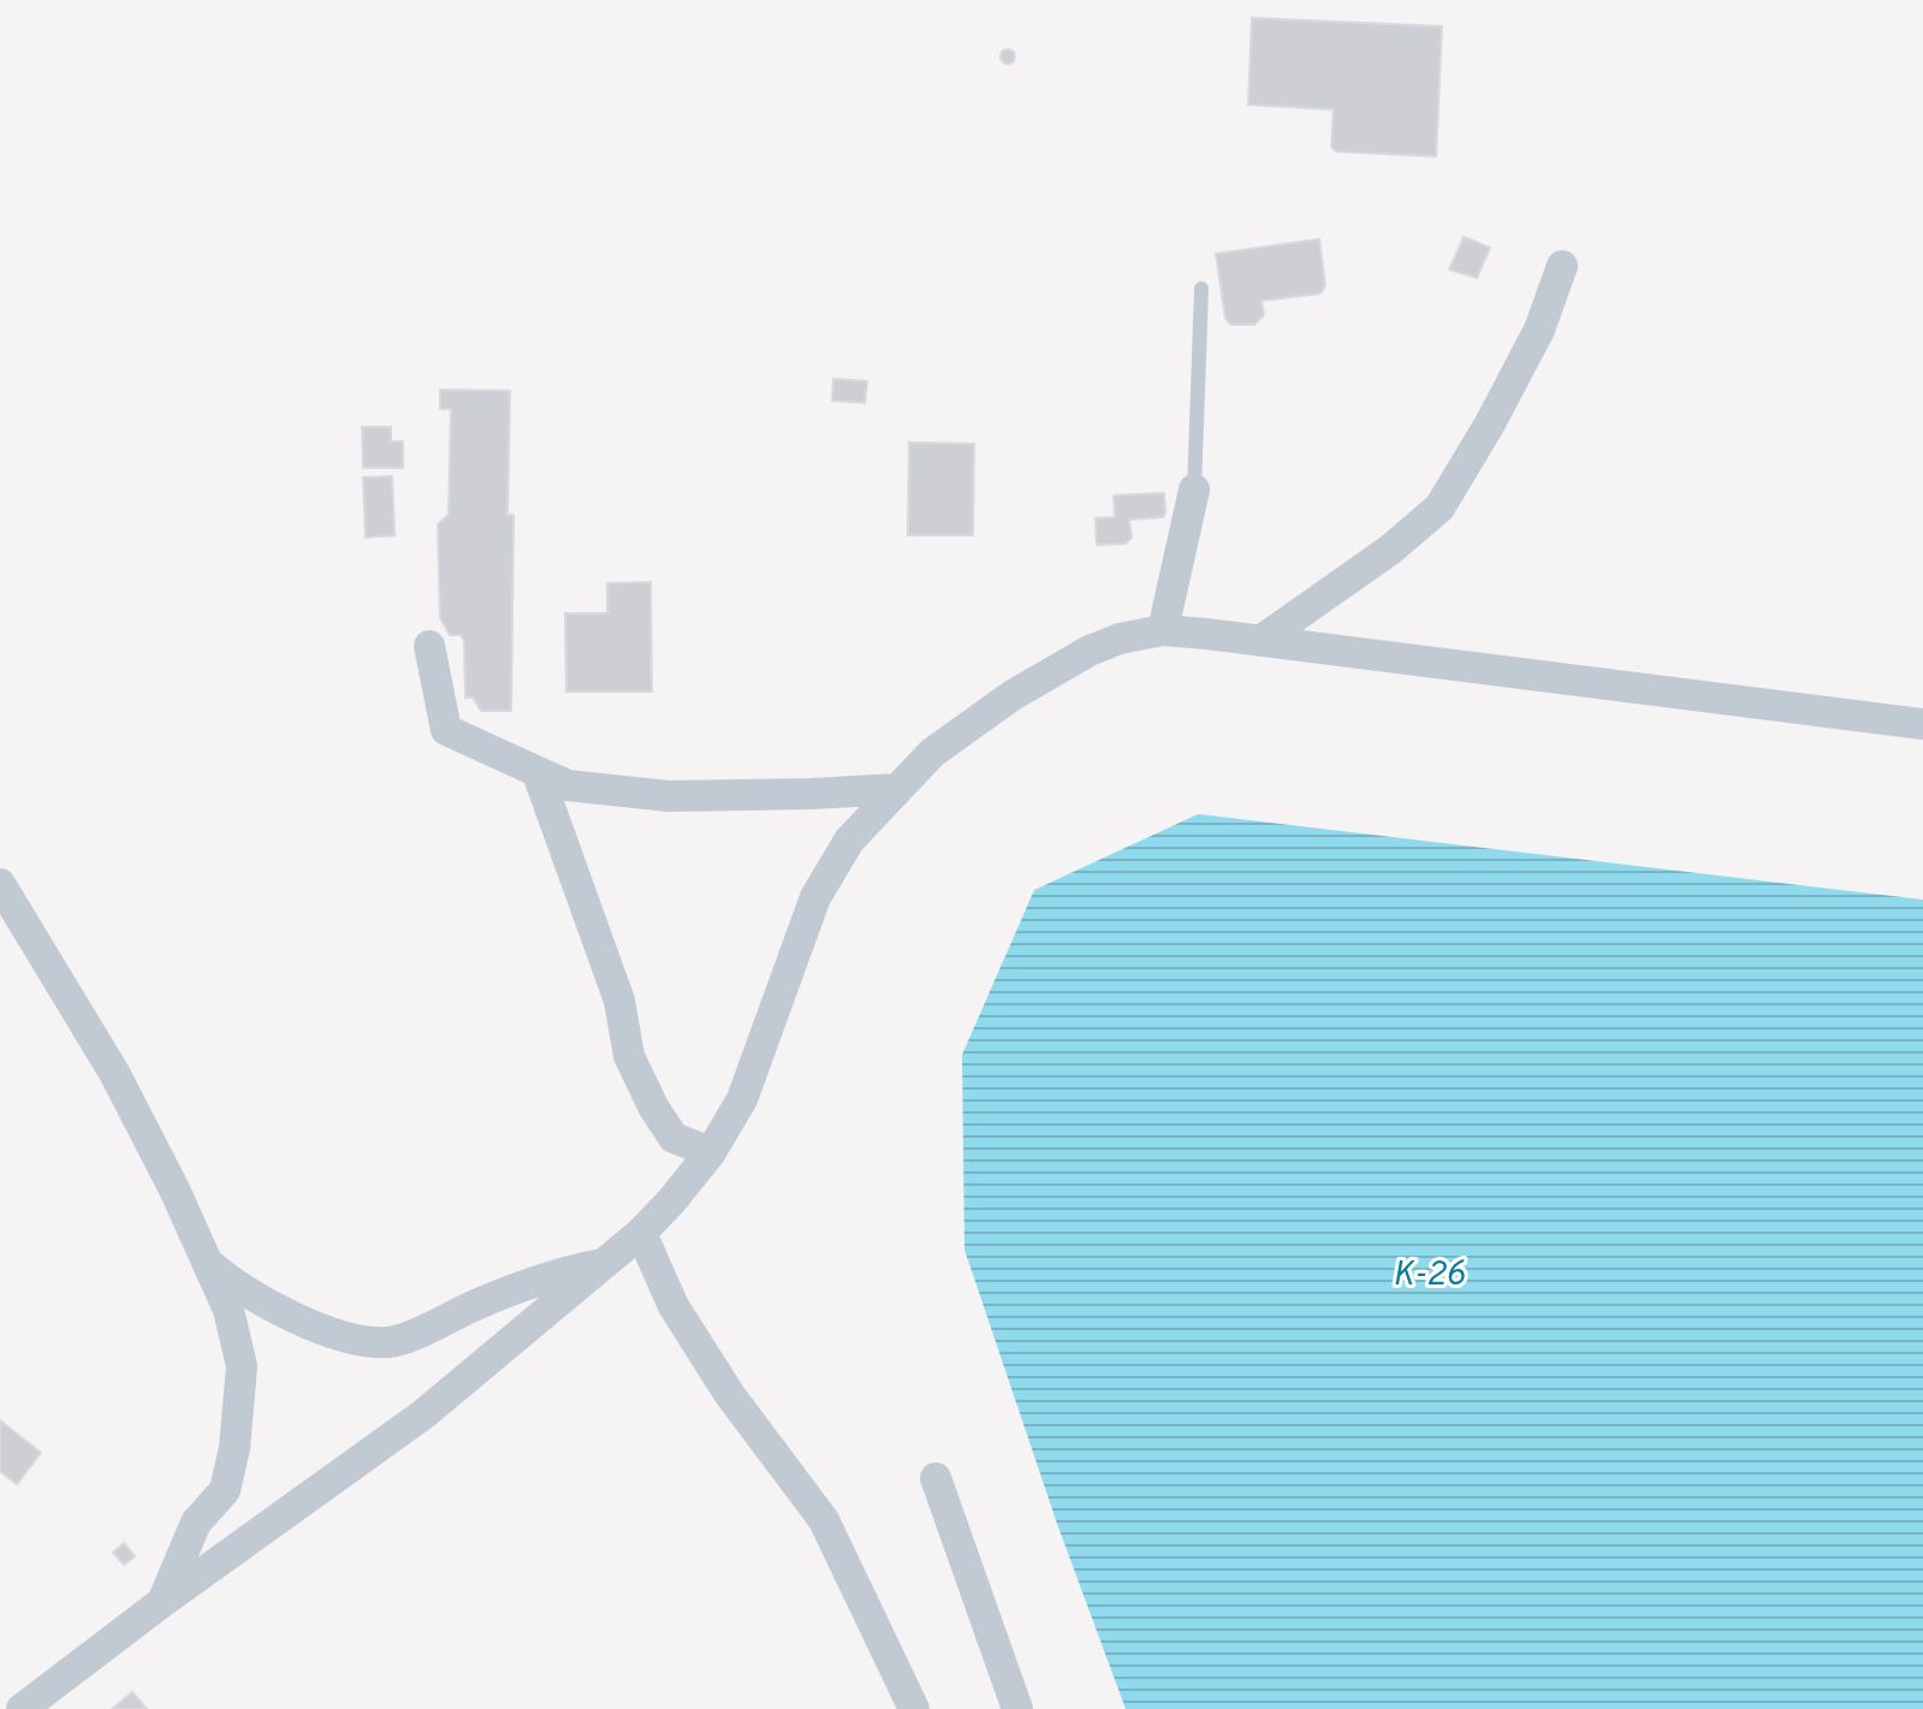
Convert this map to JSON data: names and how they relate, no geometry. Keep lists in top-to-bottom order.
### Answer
{
  "water": ["К-26"]
}
